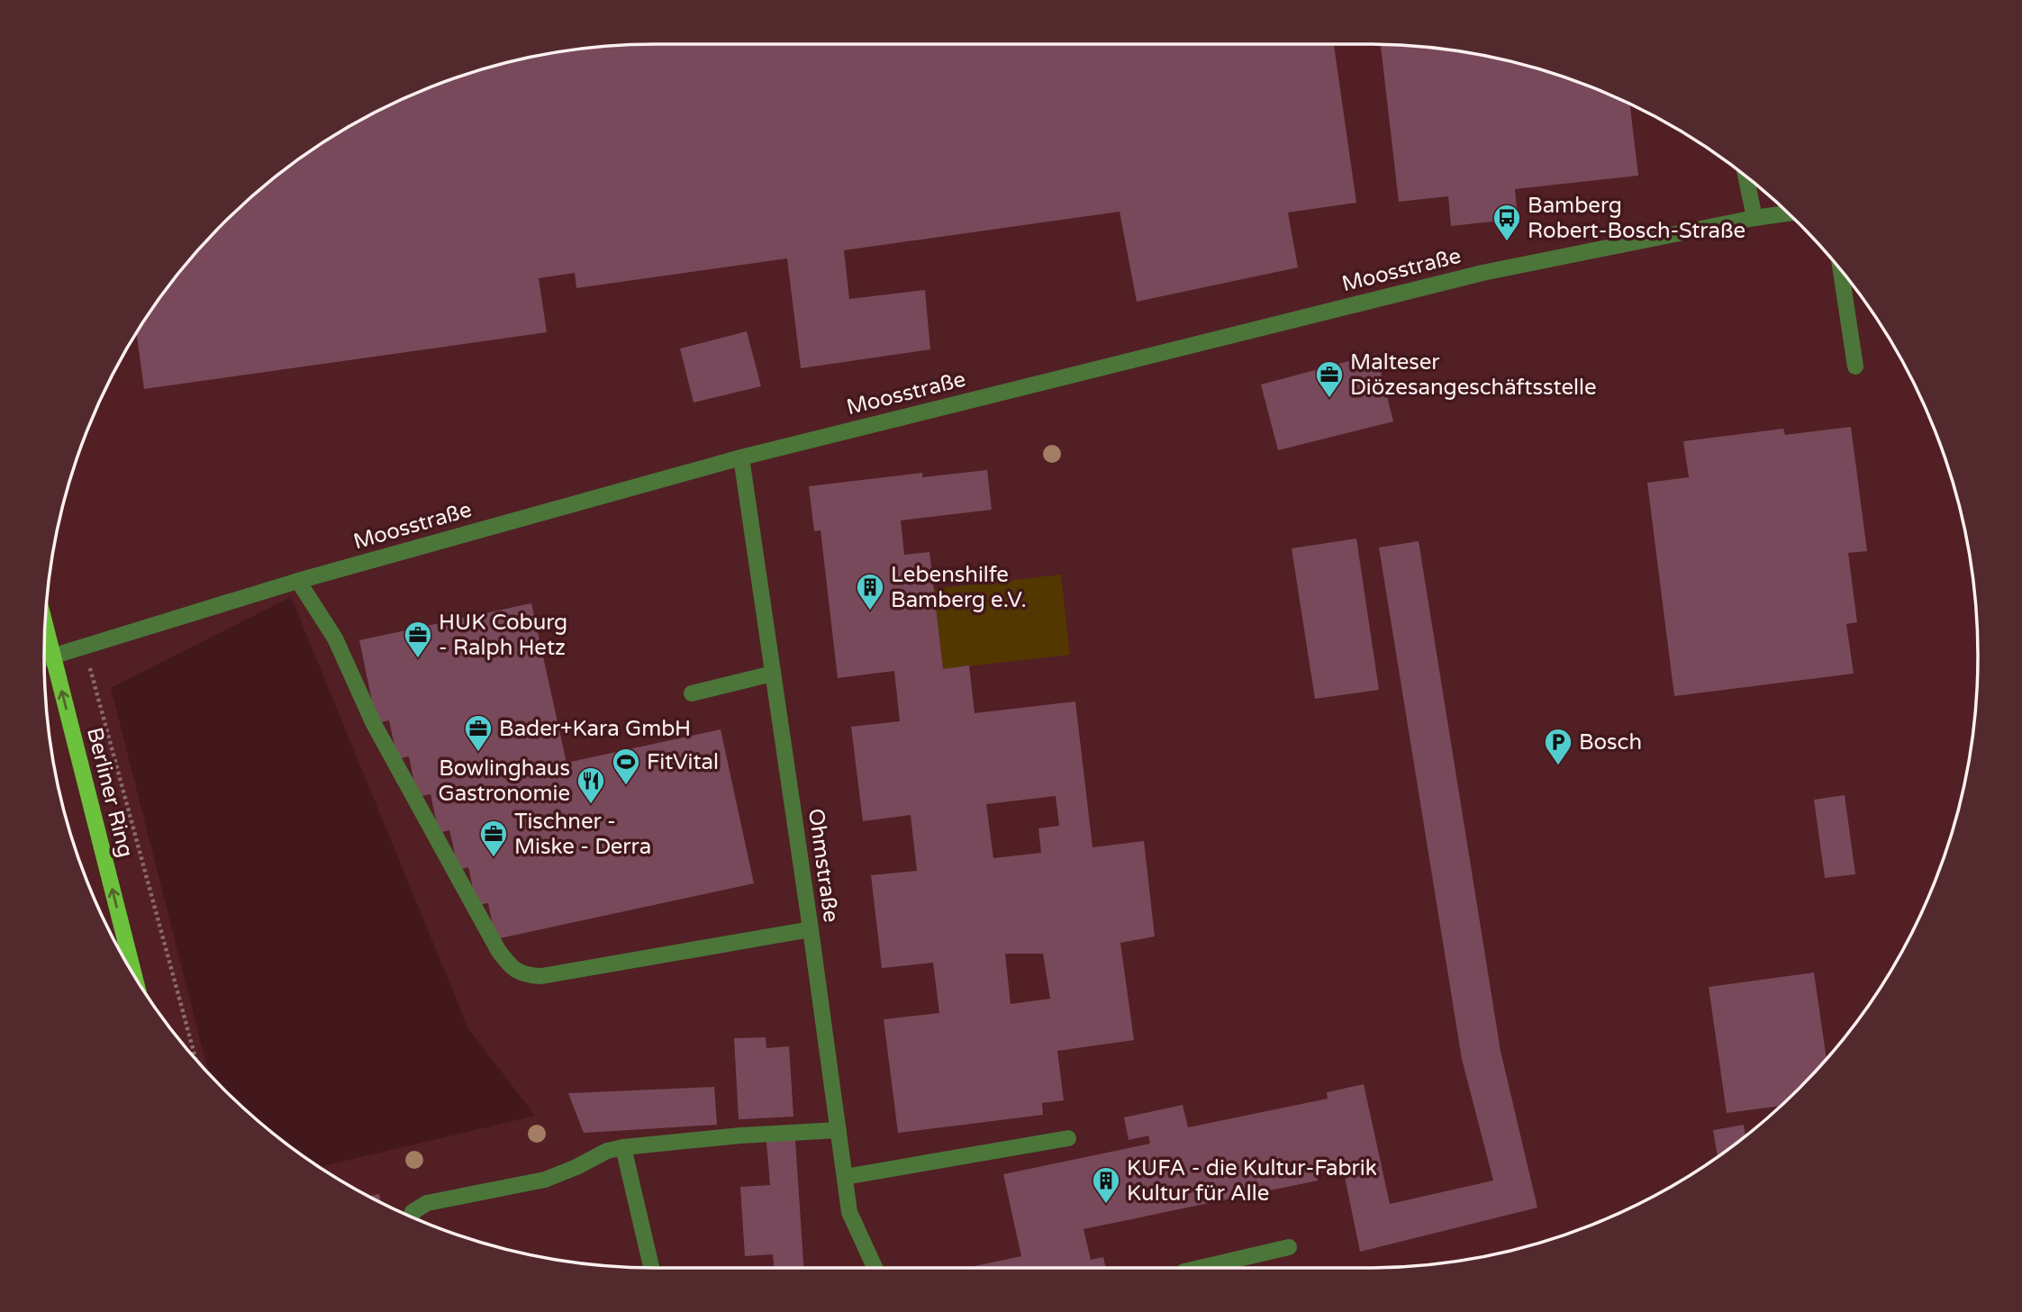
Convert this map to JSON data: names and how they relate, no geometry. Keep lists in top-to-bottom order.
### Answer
{
  "streets": {
    "main road": ["Berliner Ring"],
    "street": ["Moosstraße", "Ohmstraße"]
  },
  "crossings": [
    ["Moosstraße", "Berliner Ring"],
    ["Moosstraße", "Ohmstraße"]
  ],
  "one_way": ["Berliner Ring"],
  "places": {
    "bus stop": ["Bamberg Robert-Bosch-Straße"],
    "office": [
      "Malteser Diözesangeschäftsstelle",
      "HUK Coburg - Ralph Hetz",
      "Bader+Kara GmbH",
      "Tischner - Miske - Derra"
    ],
    "building": ["Lebenshilfe Bamberg e.V.", "KUFA - die Kultur-Fabrik Kultur für Alle"],
    "parking": ["Bosch"],
    "sports": ["FitVital"],
    "restaurant": ["Bowlinghaus Gastronomie"]
  }
}
